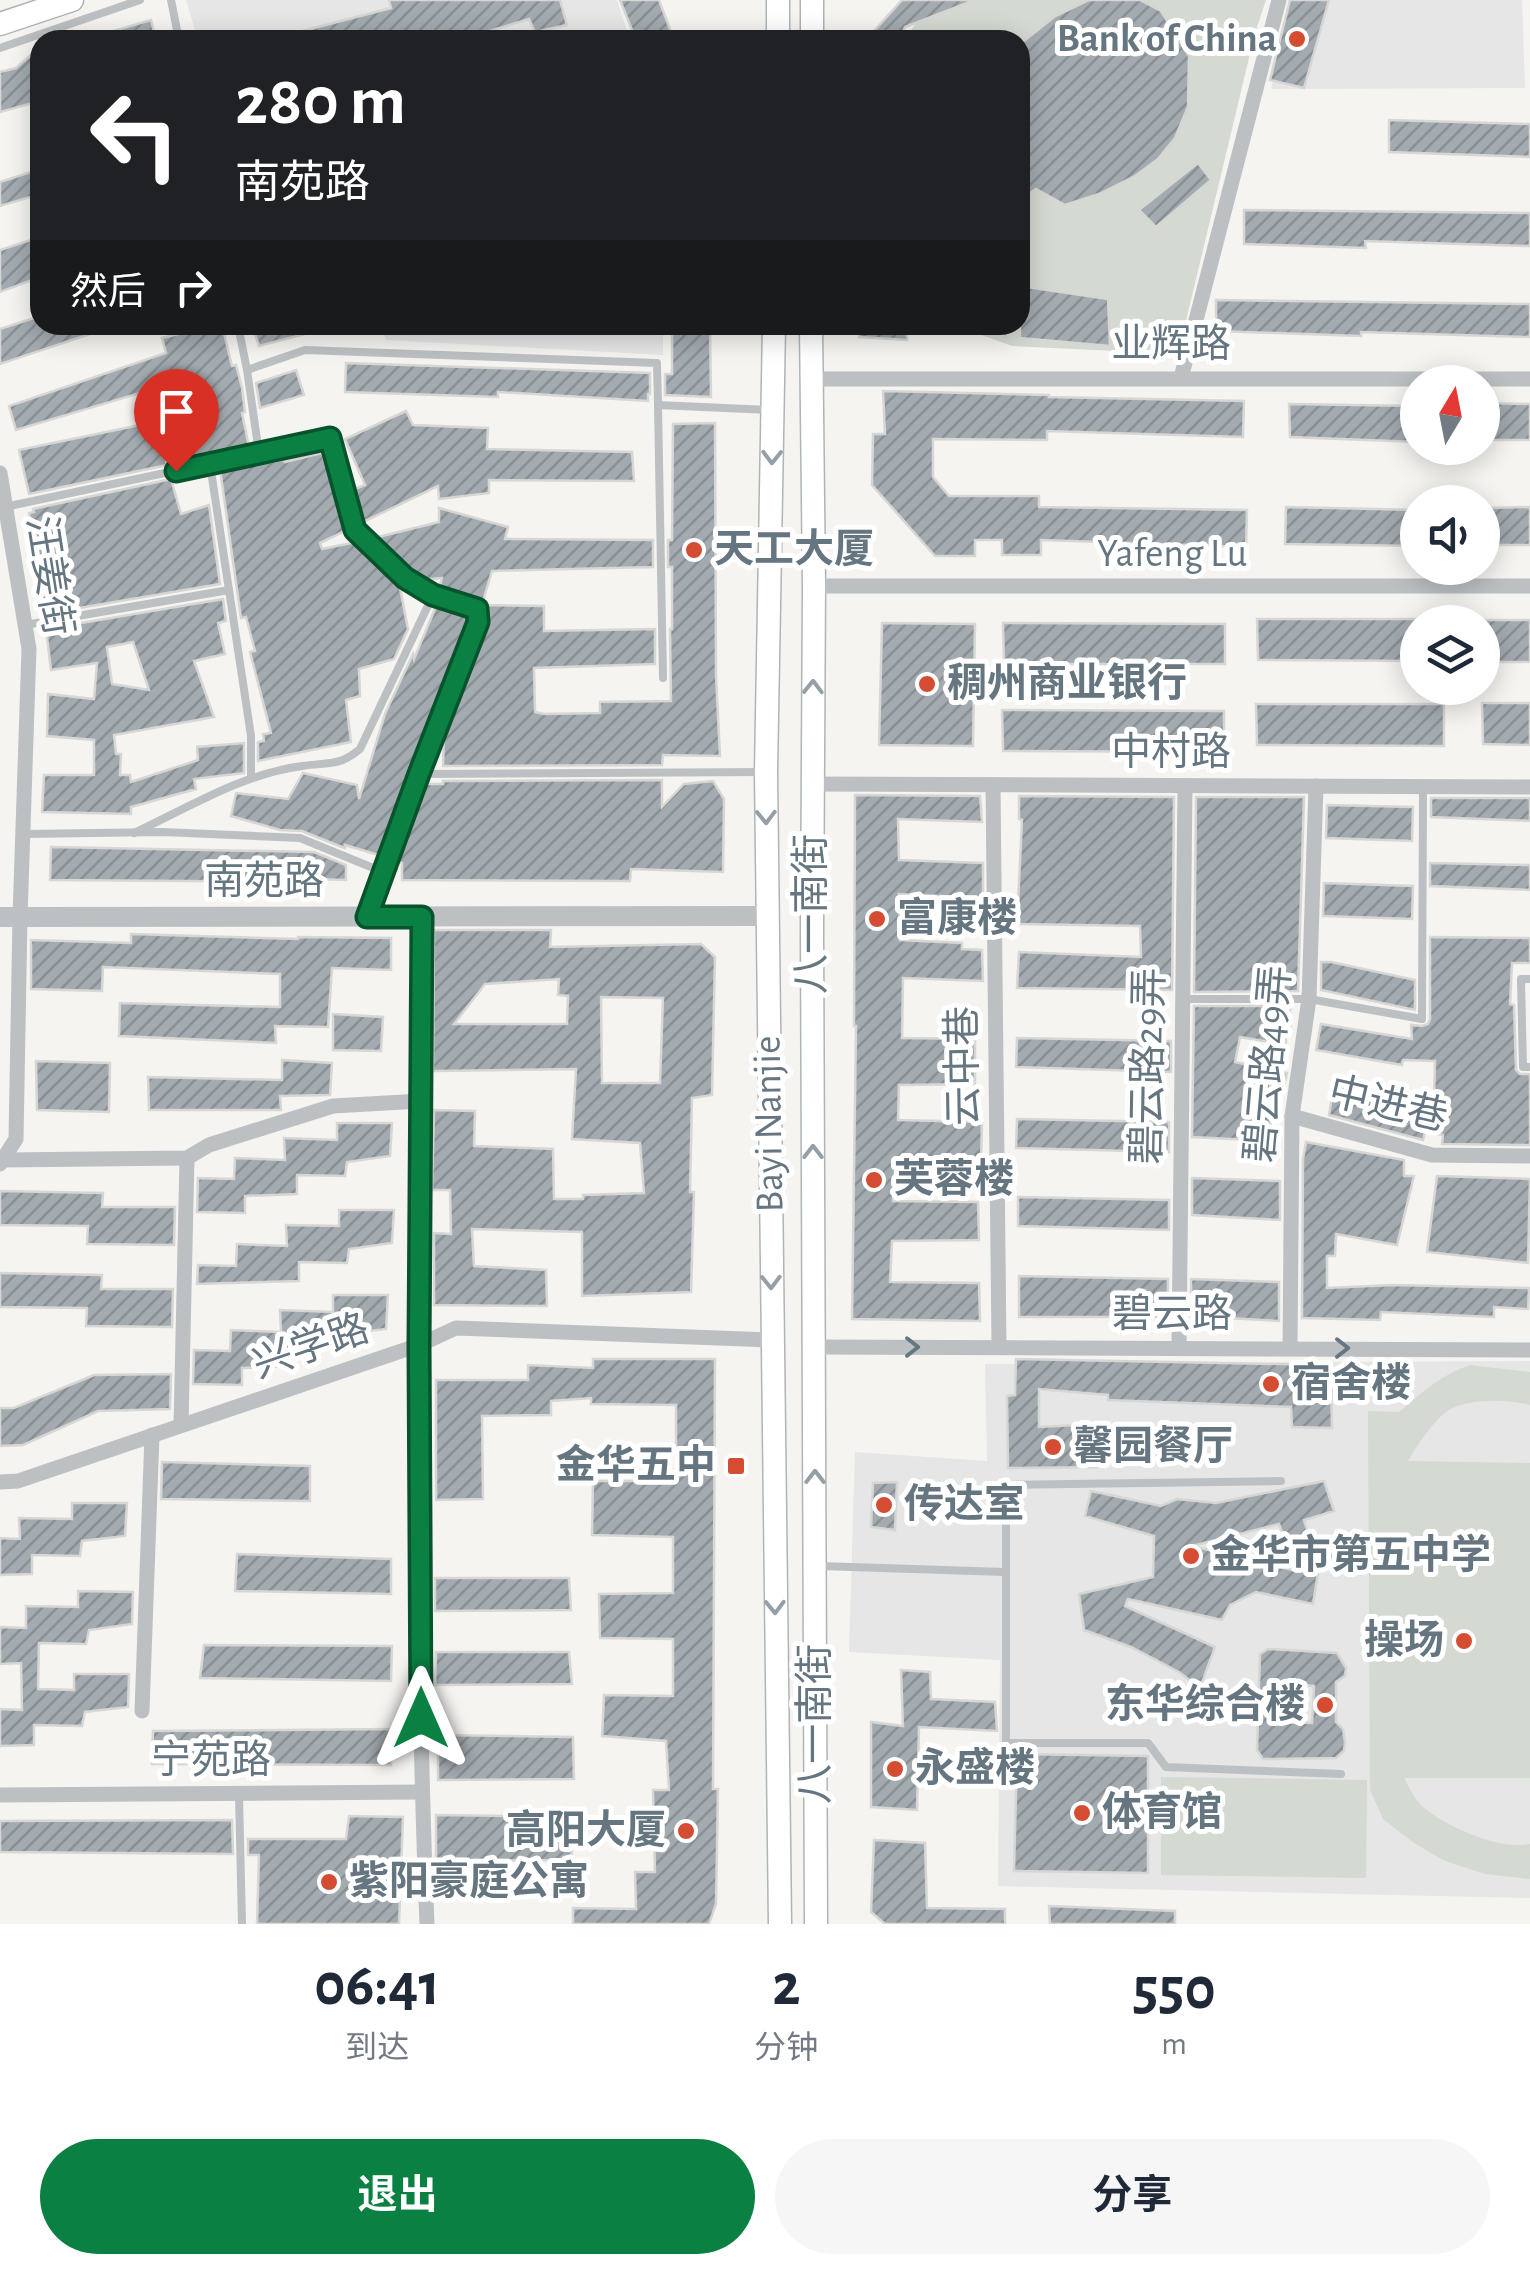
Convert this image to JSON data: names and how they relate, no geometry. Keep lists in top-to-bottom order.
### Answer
{
  "streets": {
    "main road": ["八一南街", "Bayi Nanjie"],
    "street": [
      "业辉路",
      "Yafeng Lu",
      "汪姜街",
      "中村路",
      "南苑路",
      "碧云路49弄",
      "云中巷",
      "碧云路29弄",
      "中进巷",
      "碧云路",
      "兴学路",
      "宁苑路"
    ]
  },
  "crossings": [
    ["业辉路", "八一南街"],
    ["Yafeng Lu", "八一南街"],
    ["汪姜街", "南苑路"],
    ["中村路", "八一南街"],
    ["中村路", "碧云路49弄"],
    ["中村路", "云中巷"],
    ["中村路", "碧云路29弄"],
    ["南苑路", "Bayi Nanjie"],
    ["八一南街", "碧云路"],
    ["碧云路49弄", "中进巷"],
    ["碧云路49弄", "碧云路"],
    ["云中巷", "碧云路"],
    ["碧云路29弄", "碧云路"],
    ["Bayi Nanjie", "兴学路"]
  ],
  "one_way": ["八一南街", "Bayi Nanjie", "碧云路"],
  "places": {
    "other": [
      "Bank of China",
      "天工大厦",
      "稠州商业银行",
      "富康楼",
      "芙蓉楼",
      "宿舍楼",
      "馨园餐厅",
      "传达室",
      "金华市第五中学",
      "操场",
      "东华综合楼",
      "永盛楼",
      "体育馆",
      "高阳大厦",
      "紫阳豪庭公寓"
    ],
    "transit": ["金华五中"]
  },
  "north": "top",
  "page": {
    "turn": ["280 m", "南苑路"],
    "then": "然后",
    "eta": [
      "06:41",
      "到达",
      "2",
      "分钟",
      "550",
      "m"
    ],
    "buttons": ["退出", "分享"]
  }
}
